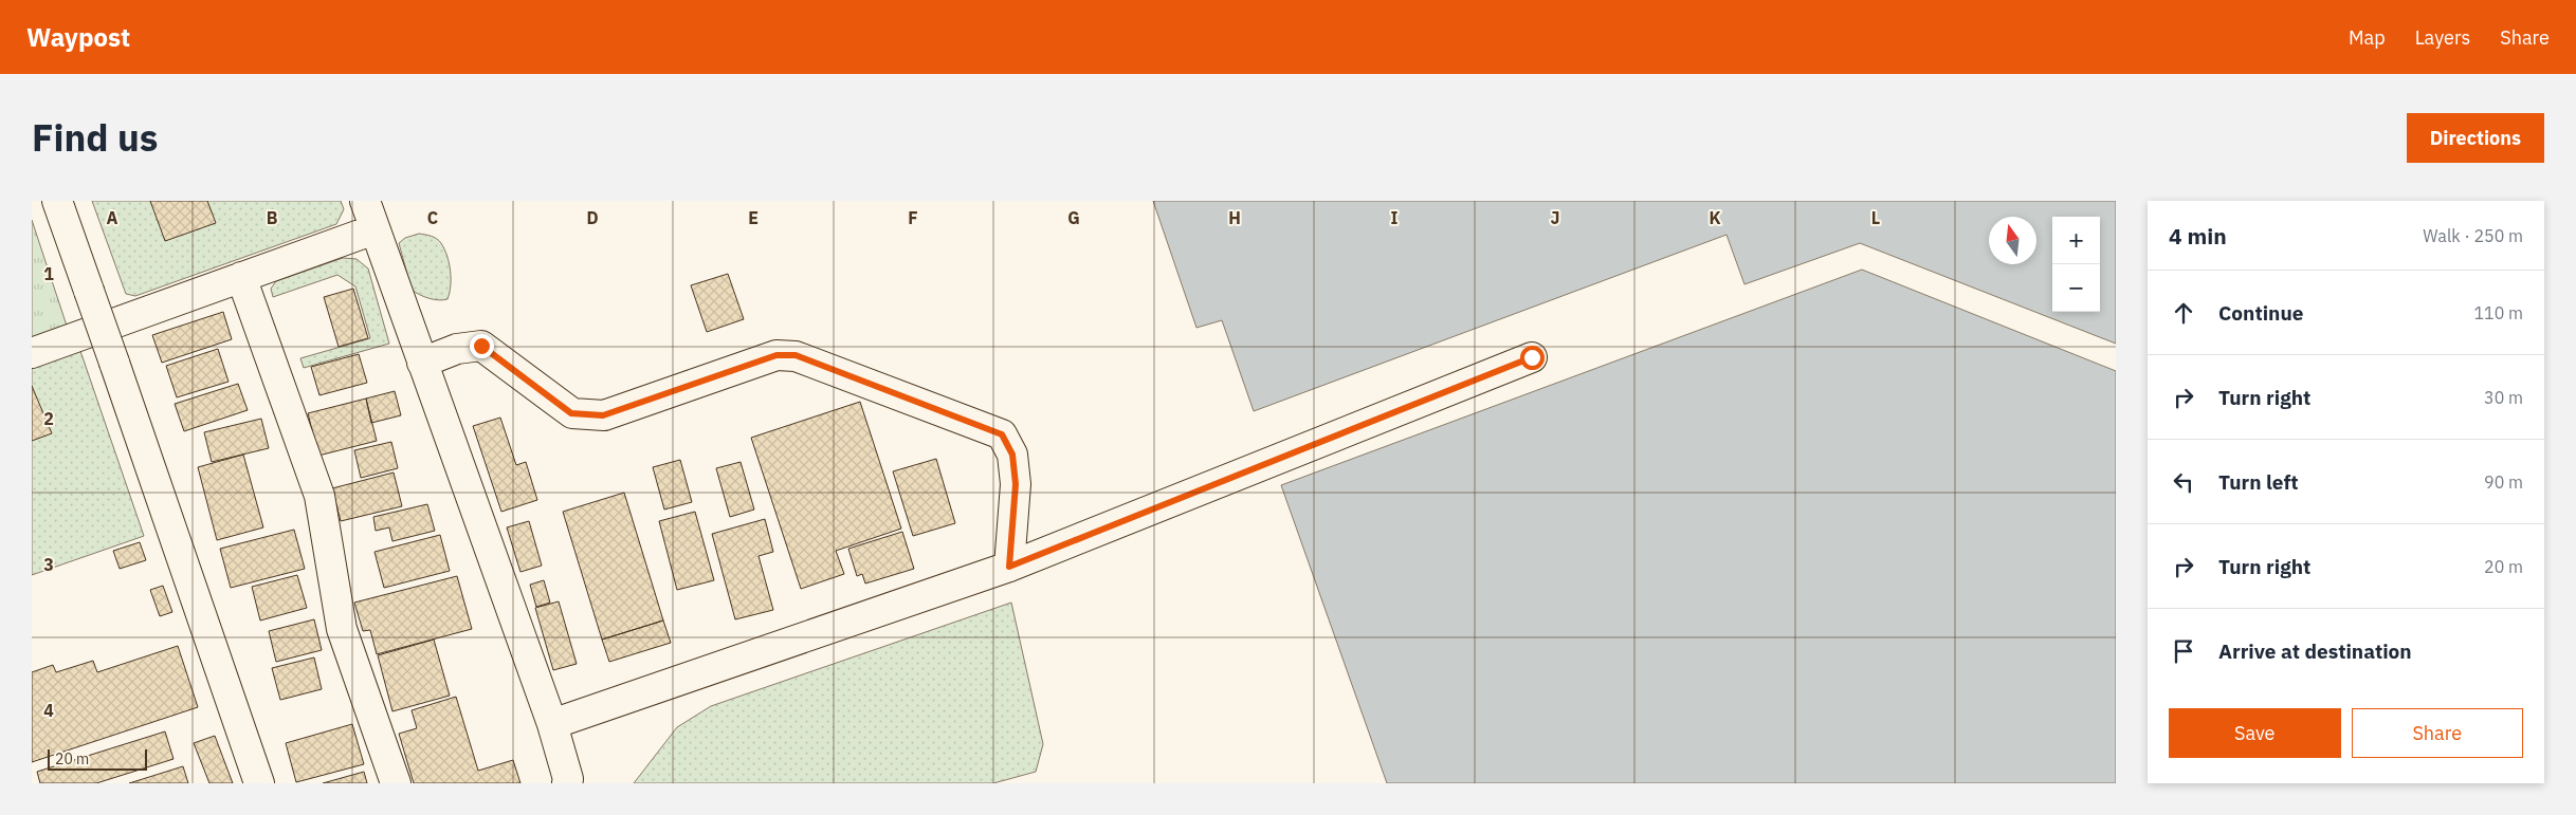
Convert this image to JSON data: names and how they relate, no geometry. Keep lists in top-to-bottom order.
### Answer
{
  "scale_bar": "20 m",
  "north": "top",
  "page": {
    "header": "Waypost",
    "nav": ["Map", "Layers", "Share"],
    "title": "Find us",
    "buttons": [
      "Directions",
      ["Save", "Share"]
    ],
    "heading": ["4 min", "Walk · 250 m"],
    "map_buttons": ["+", "−"],
    "list": [
      ["Continue", "110 m"],
      ["Turn right", "30 m"],
      ["Turn left", "90 m"],
      ["Turn right", "20 m"],
      "Arrive at destination"
    ],
    "scale": "20 m"
  },
  "grid": {
    "columns": [
      "A",
      "B",
      "C",
      "D",
      "E",
      "F",
      "G",
      "H",
      "I",
      "J",
      "K",
      "L"
    ],
    "rows": [
      "1",
      "2",
      "3",
      "4"
    ]
  }
}
